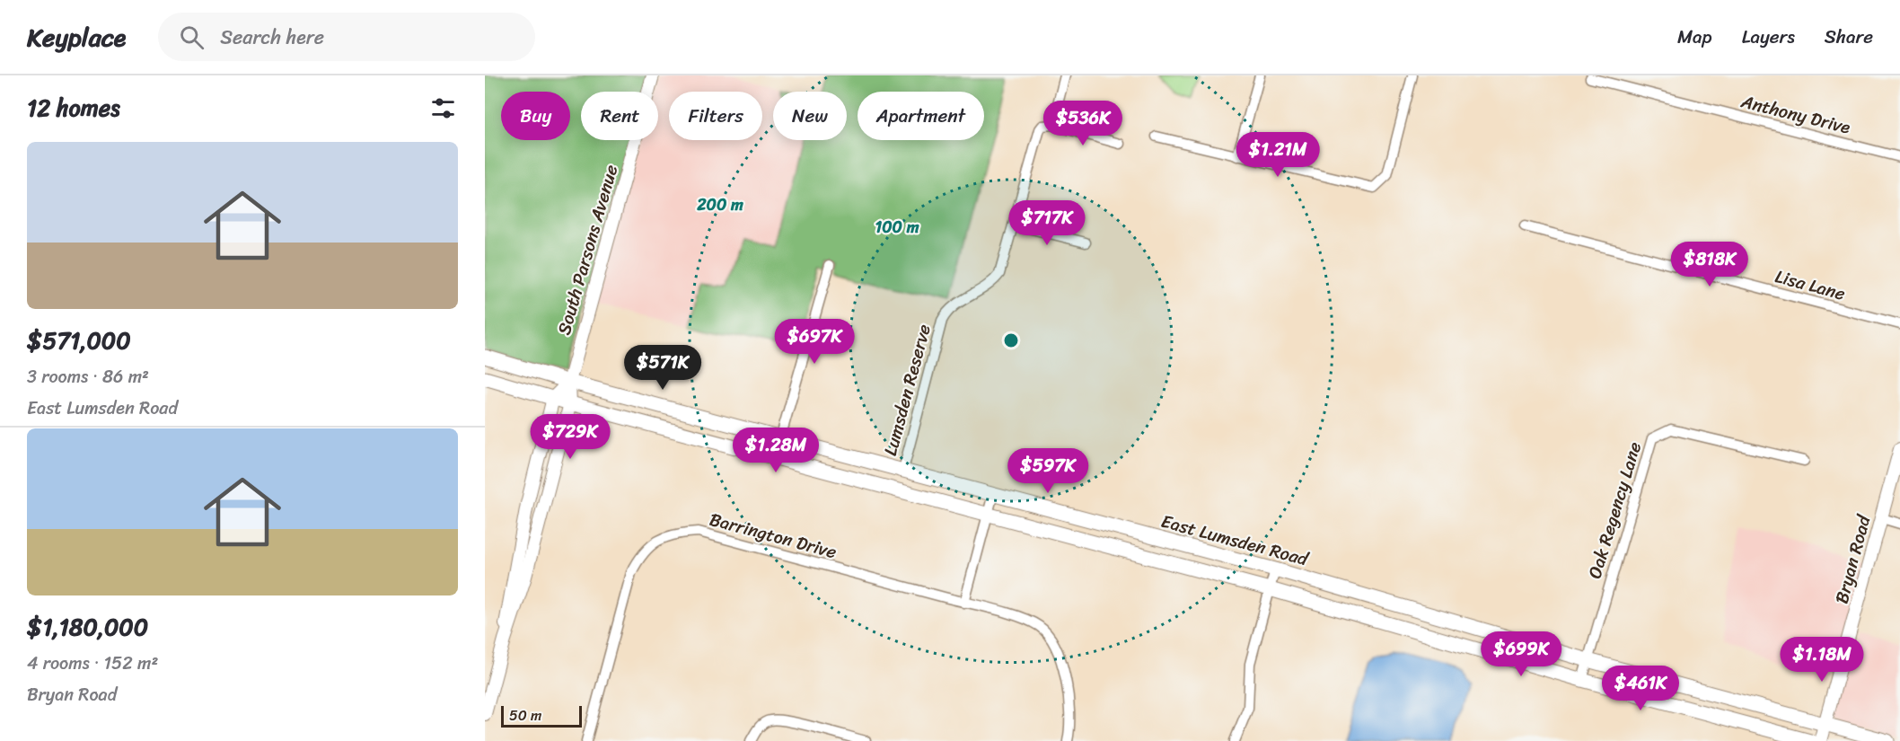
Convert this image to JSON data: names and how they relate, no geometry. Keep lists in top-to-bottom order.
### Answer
{
  "streets": {
    "main road": ["East Lumsden Road"],
    "street": [
      "Anthony Drive",
      "South Parsons Avenue",
      "Lisa Lane",
      "Lumsden Reserve",
      "Oak Regency Lane",
      "Barrington Drive",
      "Bryan Road"
    ]
  },
  "crossings": [
    ["South Parsons Avenue", "East Lumsden Road"],
    ["Lumsden Reserve", "East Lumsden Road"],
    ["Oak Regency Lane", "East Lumsden Road"],
    ["East Lumsden Road", "Bryan Road"]
  ],
  "scale_bar": "50 m",
  "page": {
    "header": "Keyplace",
    "search": "Search here",
    "nav": ["Map", "Layers", "Share"],
    "heading": "12 homes",
    "chip": [
      "Buy",
      "Rent",
      "Filters",
      "New",
      "Apartment"
    ],
    "price": [
      "$536K",
      "$1.21M",
      "$717K",
      "$818K",
      "$697K",
      "$571K",
      "$729K",
      "$1.28M",
      "$597K",
      "$699K",
      "$1.18M",
      "$461K"
    ],
    "list": [
      {
        "name": "$571,000",
        "note": "3 rooms · 86 m² · East Lumsden Road"
      },
      {
        "name": "$1,180,000",
        "note": "4 rooms · 152 m² · Bryan Road"
      }
    ],
    "scale": "50 m"
  },
  "rings": ["200 m", "100 m"]
}
